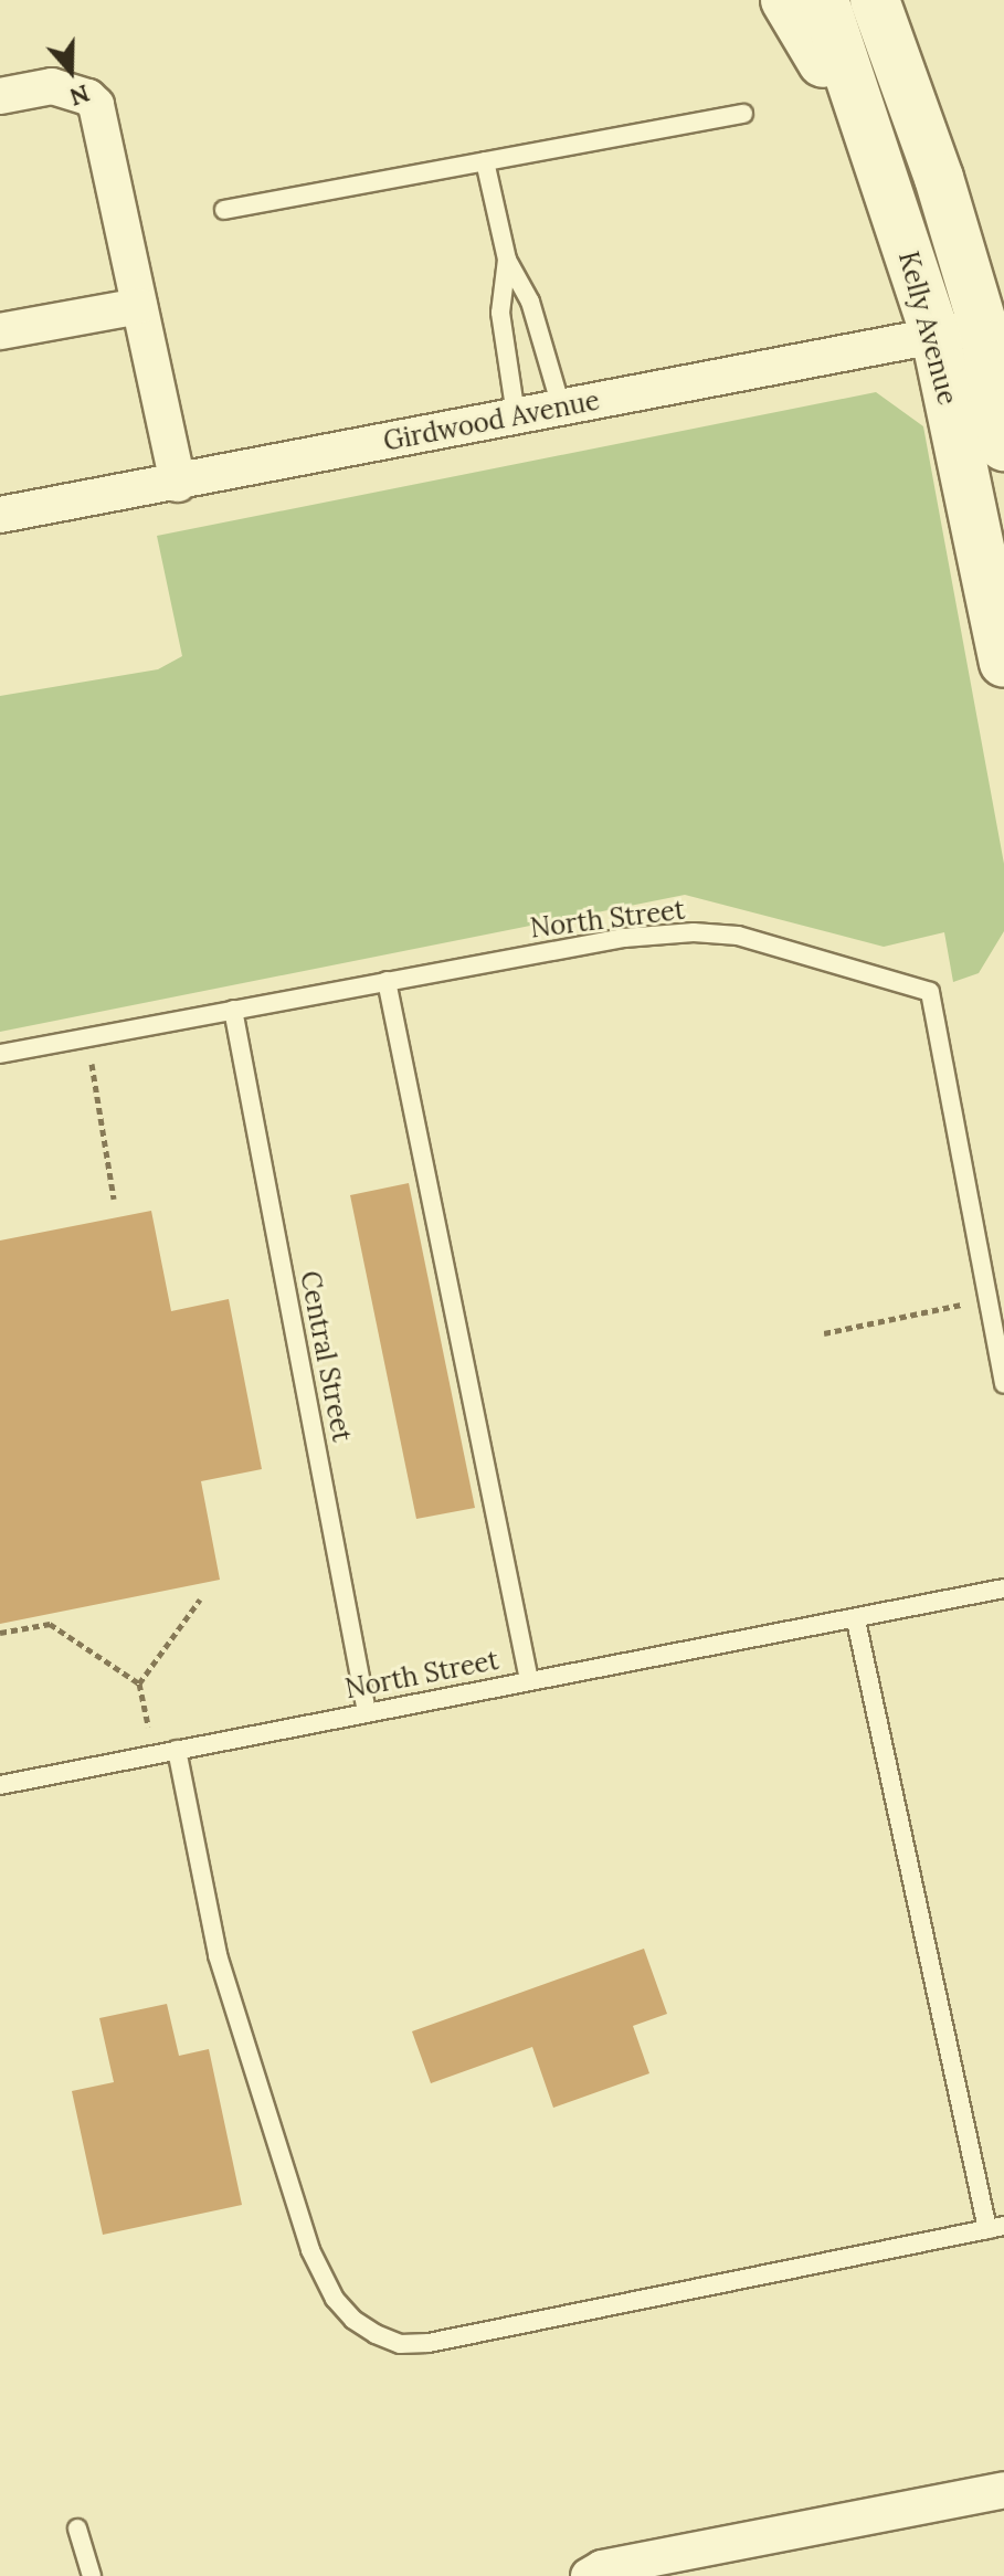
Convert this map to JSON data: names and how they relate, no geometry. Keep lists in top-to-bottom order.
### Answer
{
  "streets": {
    "street": ["Kelly Avenue", "Girdwood Avenue"],
    "lane": ["North Street", "Central Street"]
  },
  "crossings": [
    ["Kelly Avenue", "Girdwood Avenue"],
    ["North Street", "Central Street"]
  ],
  "north": "bottom"
}
